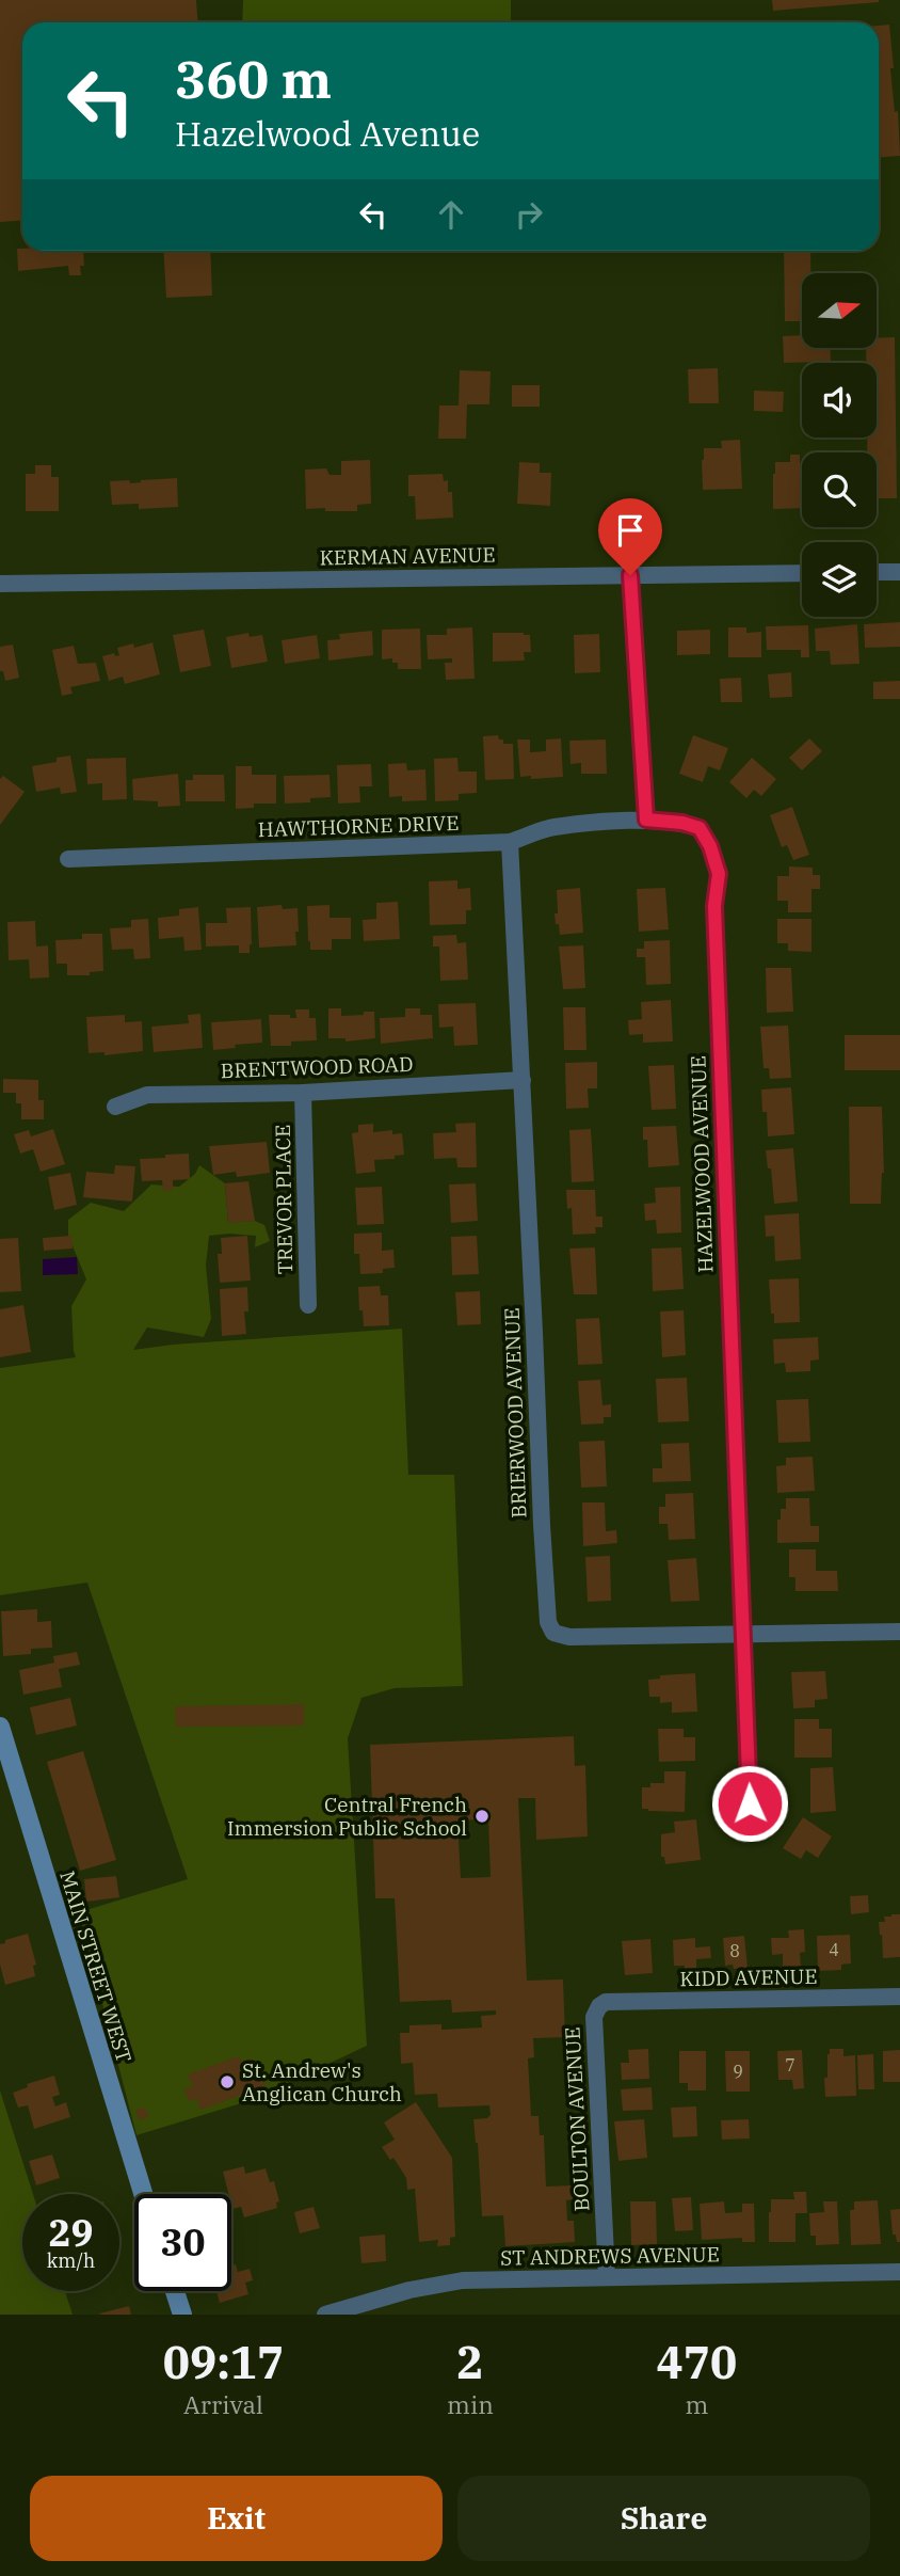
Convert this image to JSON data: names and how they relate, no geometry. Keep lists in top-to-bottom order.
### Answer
{
  "streets": {
    "main road": ["MAIN STREET WEST"],
    "street": [
      "KERMAN AVENUE",
      "HAWTHORNE DRIVE",
      "BRENTWOOD ROAD",
      "HAZELWOOD AVENUE",
      "TREVOR PLACE",
      "BRIERWOOD AVENUE",
      "KIDD AVENUE",
      "BOULTON AVENUE",
      "ST ANDREWS AVENUE"
    ]
  },
  "crossings": [
    ["HAWTHORNE DRIVE", "HAZELWOOD AVENUE"],
    ["HAWTHORNE DRIVE", "BRIERWOOD AVENUE"],
    ["BRENTWOOD ROAD", "TREVOR PLACE"],
    ["BRENTWOOD ROAD", "BRIERWOOD AVENUE"],
    ["HAZELWOOD AVENUE", "BRIERWOOD AVENUE"],
    ["KIDD AVENUE", "BOULTON AVENUE"],
    ["BOULTON AVENUE", "ST ANDREWS AVENUE"]
  ],
  "places": ["Central French Immersion Public School", "St. Andrew's Anglican Church"],
  "house_numbers": [
    "4",
    "8",
    "7",
    "9"
  ],
  "north": "right",
  "page": {
    "turn": ["360 m", "Hazelwood Avenue"],
    "speed": "29 km/h",
    "limit": "30",
    "eta": [
      "09:17",
      "Arrival",
      "2",
      "min",
      "470",
      "m"
    ],
    "buttons": ["Exit", "Share"]
  }
}
